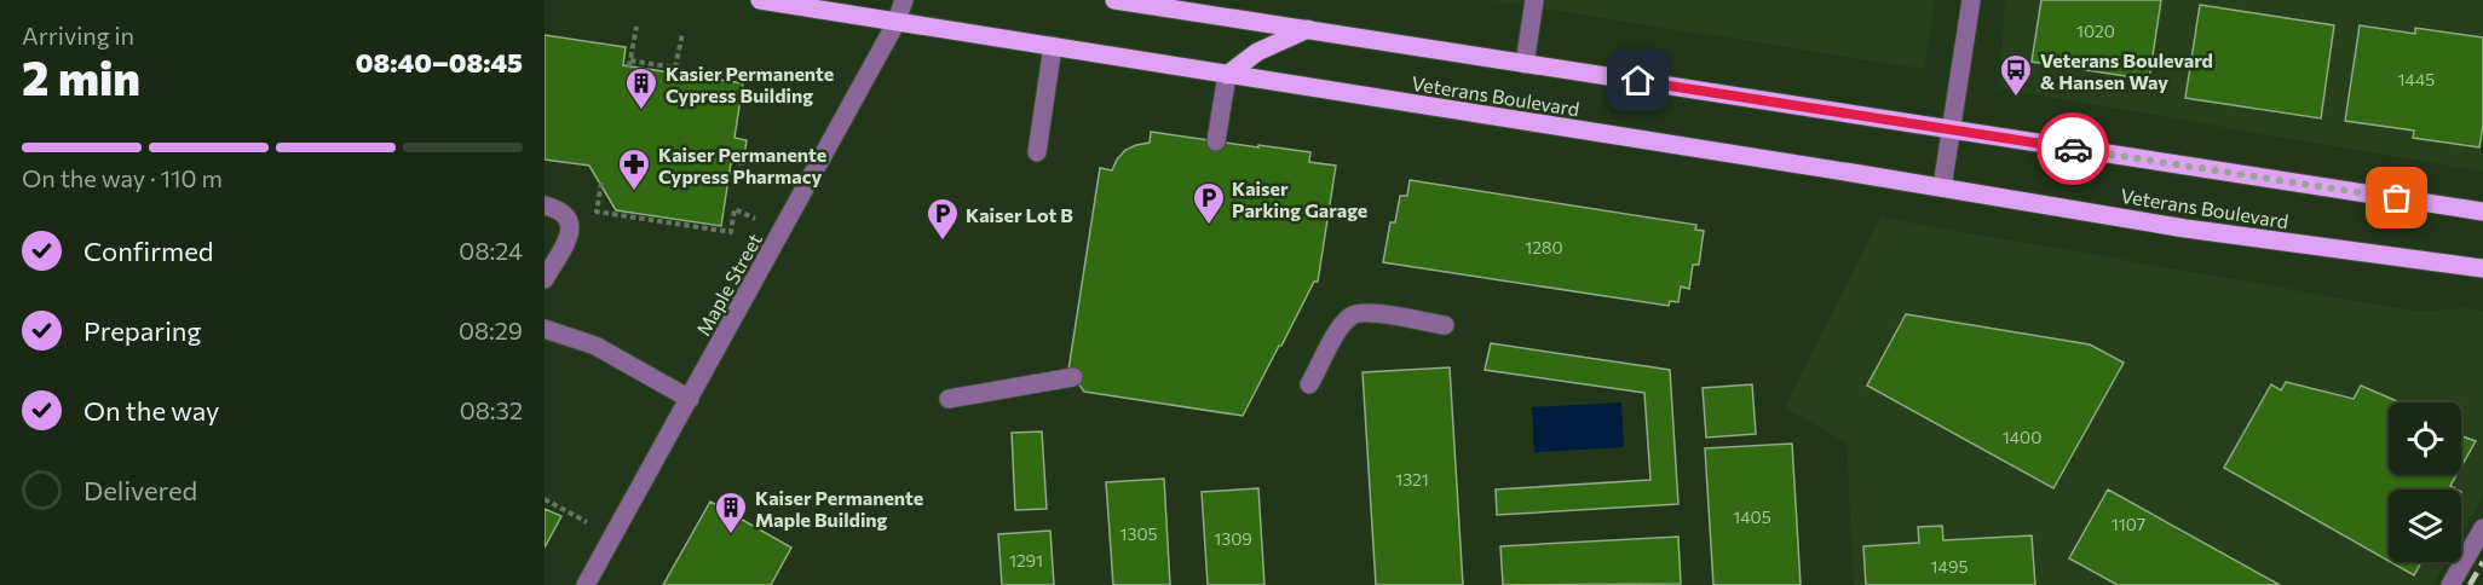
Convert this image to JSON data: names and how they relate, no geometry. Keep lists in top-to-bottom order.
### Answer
{
  "streets": {
    "main road": ["Veterans Boulevard"],
    "street": ["Maple Street"]
  },
  "crossings": [
    ["Veterans Boulevard", "Maple Street"]
  ],
  "places": {
    "bus stop": ["Veterans Boulevard & Hansen Way"],
    "building": ["Kasier Permanente Cypress Building", "Kaiser Permanente Maple Building"],
    "pharmacy": ["Kaiser Permanente Cypress Pharmacy"],
    "parking": ["Kaiser Parking Garage", "Kaiser Lot B"]
  },
  "house_numbers": [
    "1020",
    "1445",
    "1280",
    "1400",
    "1321",
    "1405",
    "1107",
    "1305",
    "1309",
    "1291",
    "1495"
  ],
  "page": {
    "heading": ["2 min", "Arriving in", "08:40–08:45"],
    "bar": "On the way · 110 m",
    "list": [
      ["Confirmed", "08:24"],
      ["Preparing", "08:29"],
      ["On the way", "08:32"],
      "Delivered"
    ]
  }
}
